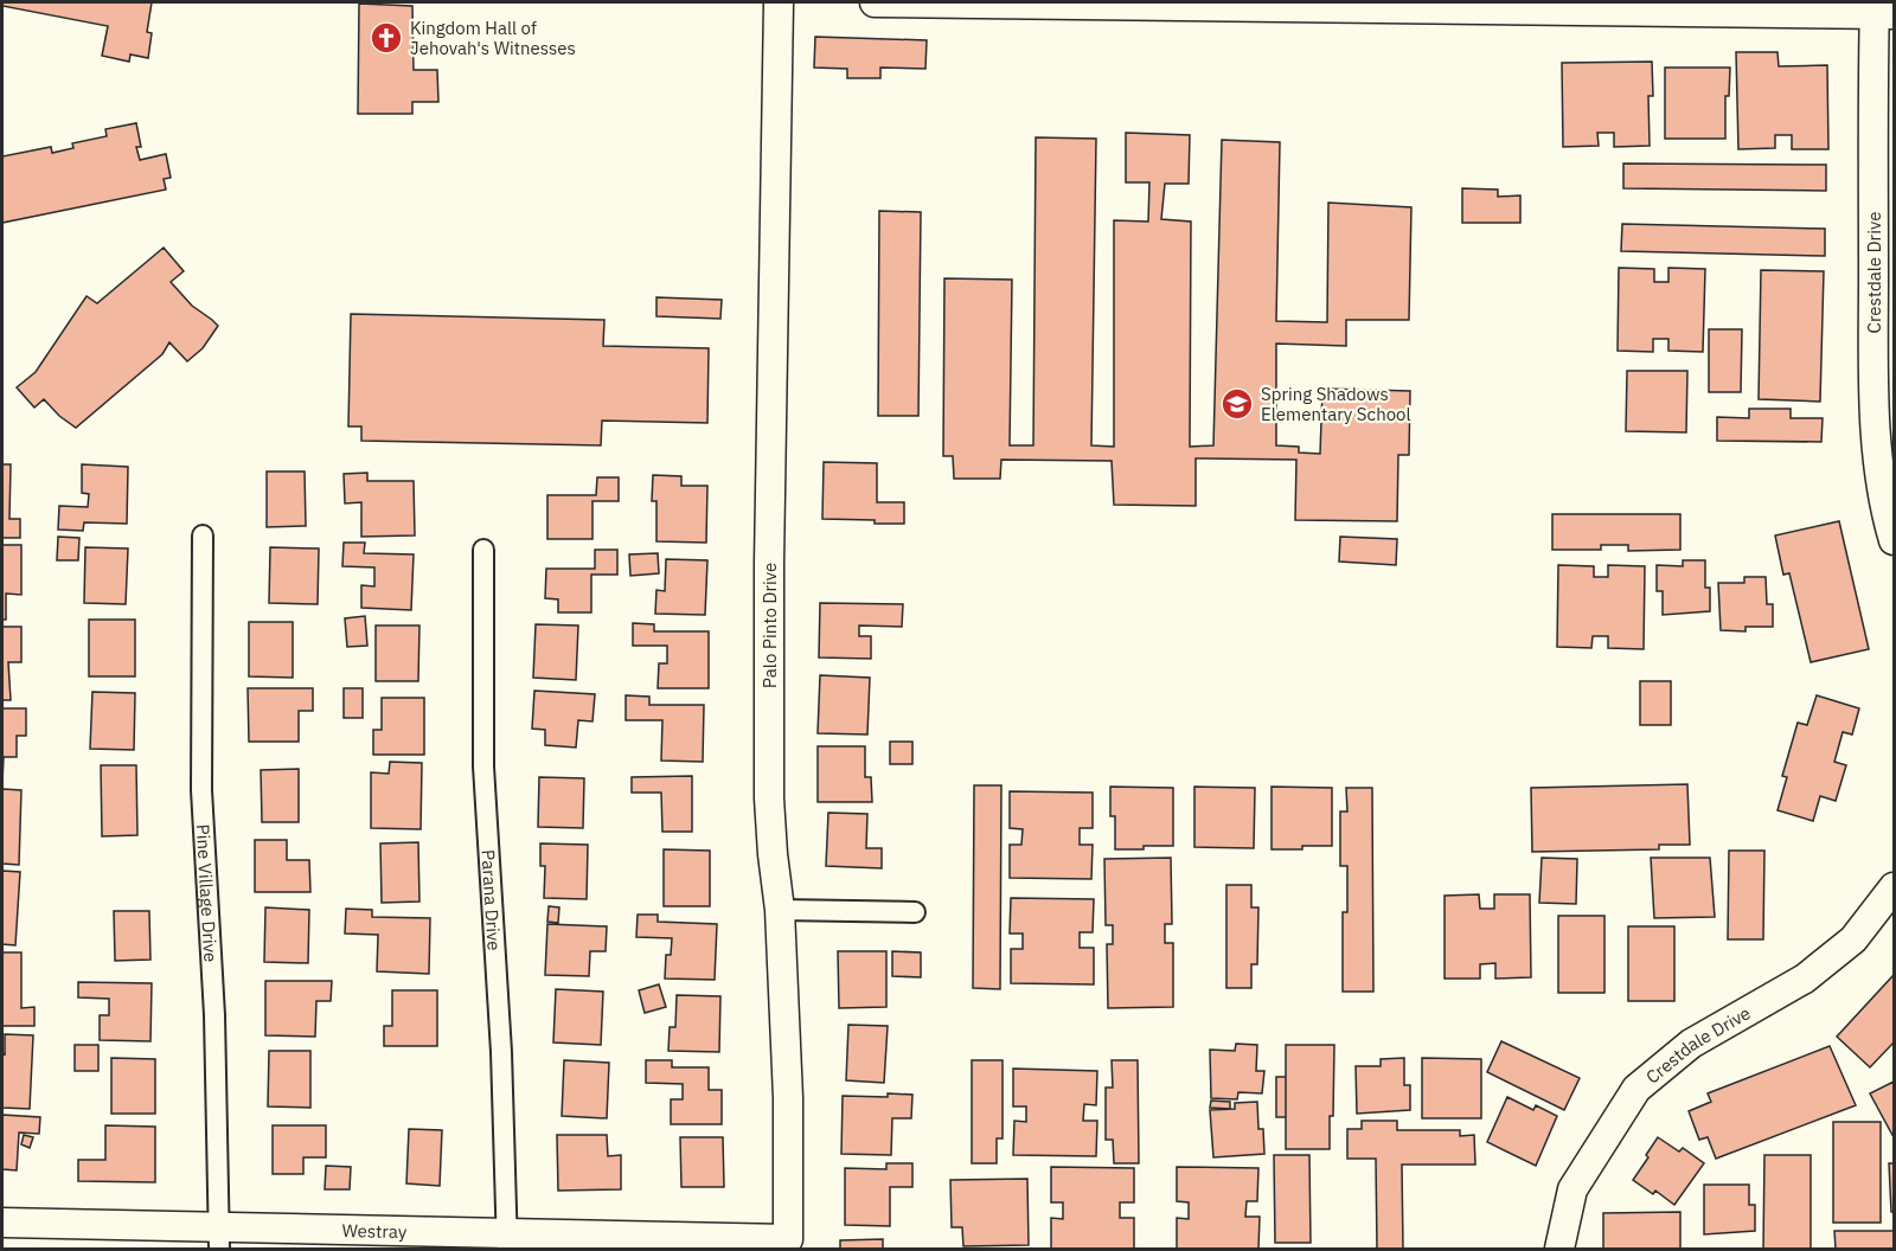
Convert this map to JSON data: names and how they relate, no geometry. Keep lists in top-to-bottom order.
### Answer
{
  "streets": {
    "street": [
      "Crestdale Drive",
      "Palo Pinto Drive",
      "Pine Village Drive",
      "Parana Drive",
      "Westray"
    ]
  },
  "crossings": [
    ["Palo Pinto Drive", "Westray"],
    ["Pine Village Drive", "Westray"],
    ["Parana Drive", "Westray"]
  ],
  "places": {
    "church": ["Kingdom Hall of Jehovah's Witnesses"],
    "school or university": ["Spring Shadows Elementary School"]
  }
}
